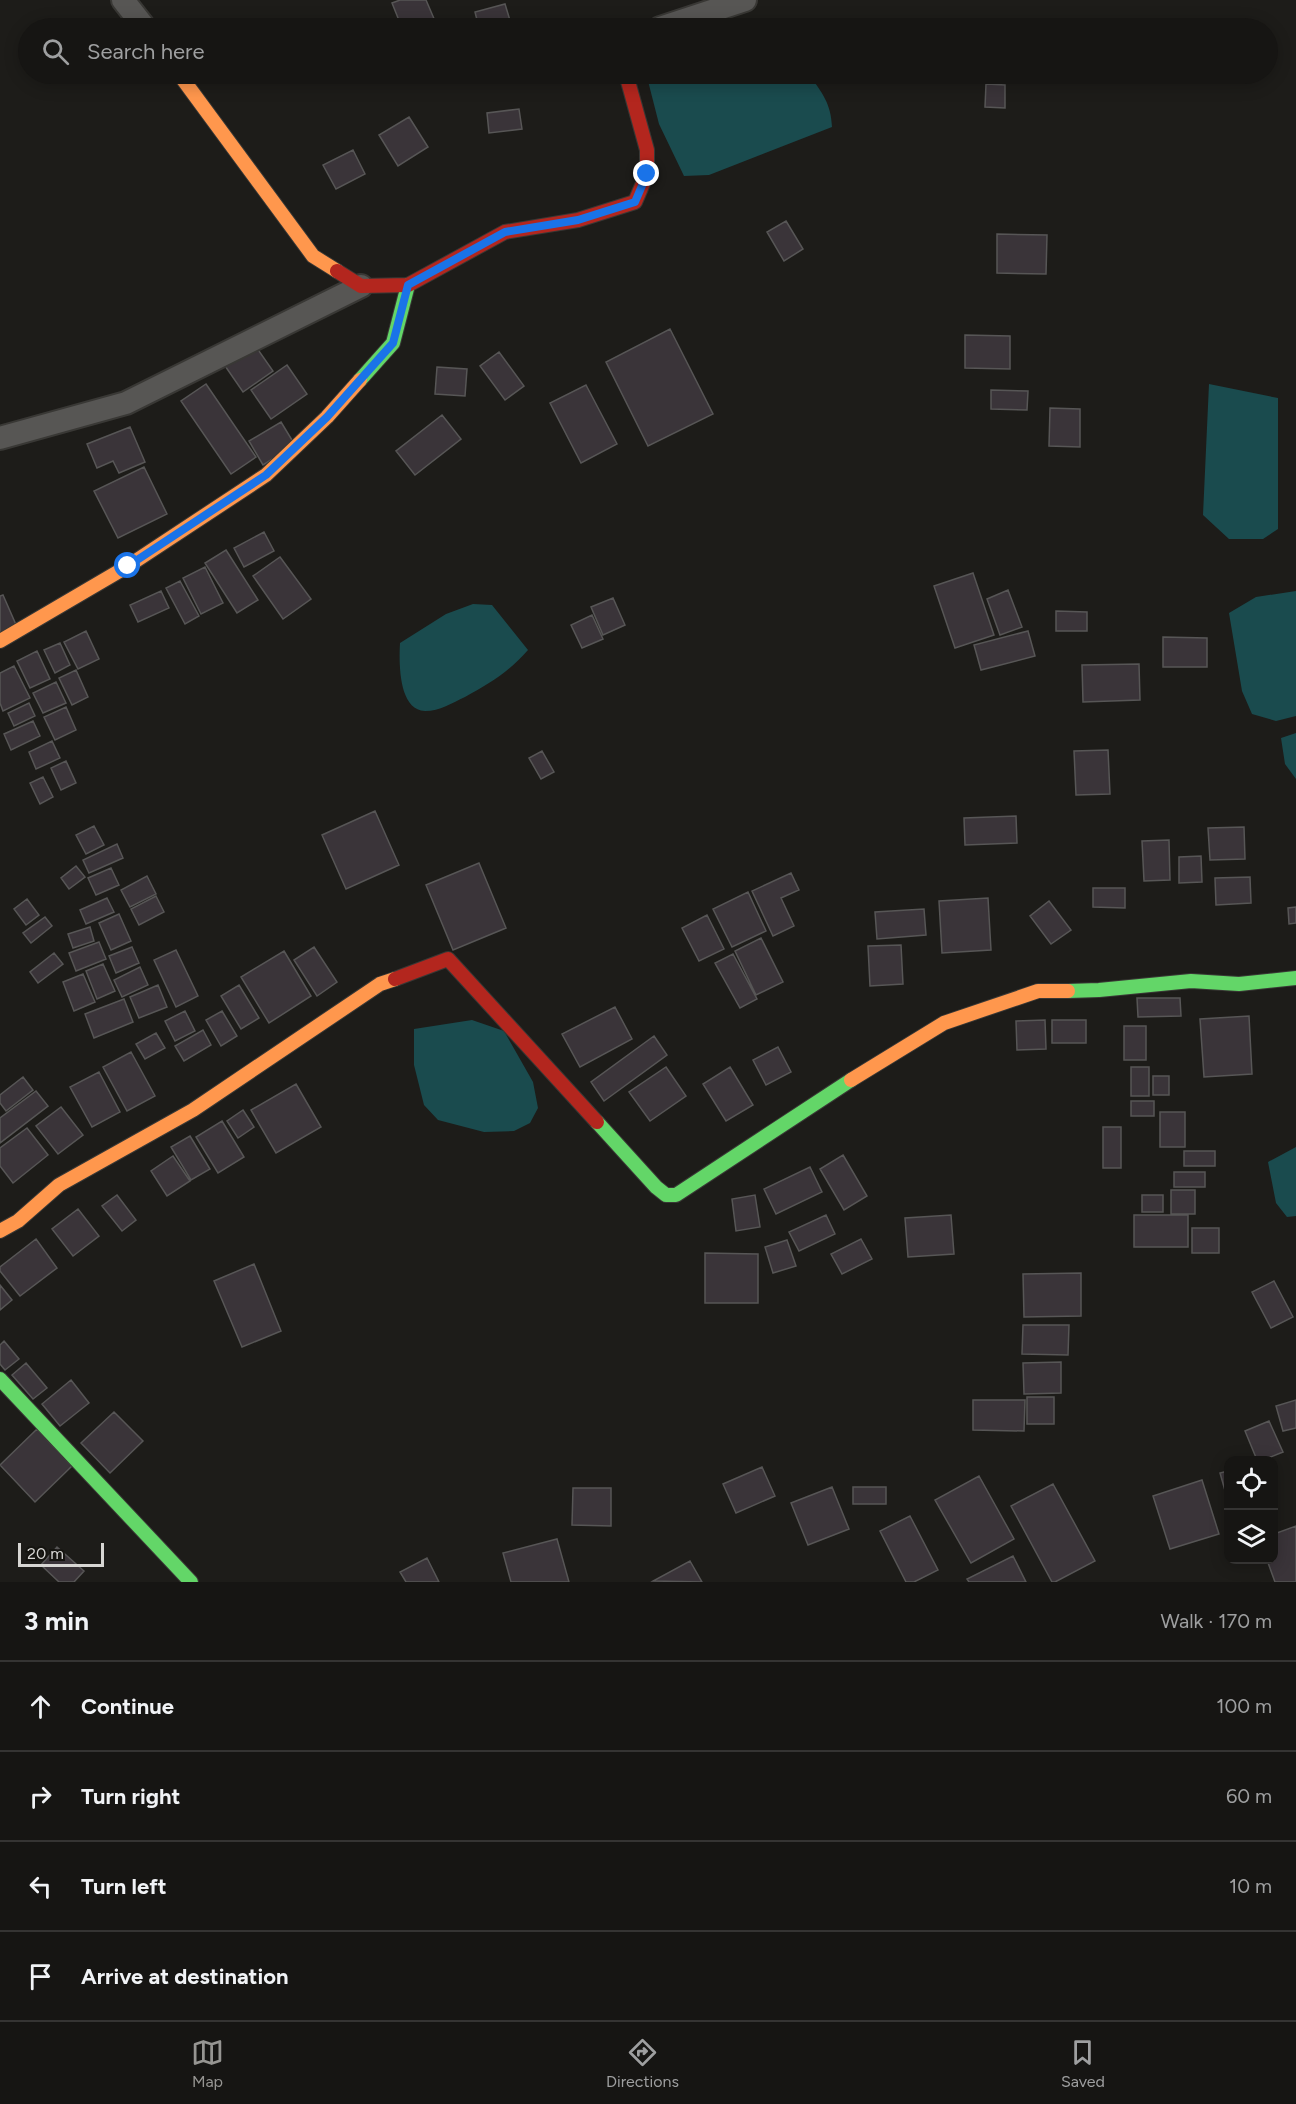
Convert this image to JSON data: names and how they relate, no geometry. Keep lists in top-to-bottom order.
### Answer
{
  "scale_bar": "20 m",
  "page": {
    "search": "Search here",
    "scale": "20 m",
    "heading": ["3 min", "Walk · 170 m"],
    "list": [
      ["Continue", "100 m"],
      ["Turn right", "60 m"],
      ["Turn left", "10 m"],
      "Arrive at destination"
    ],
    "nav": ["Map", "Directions", "Saved"]
  }
}
